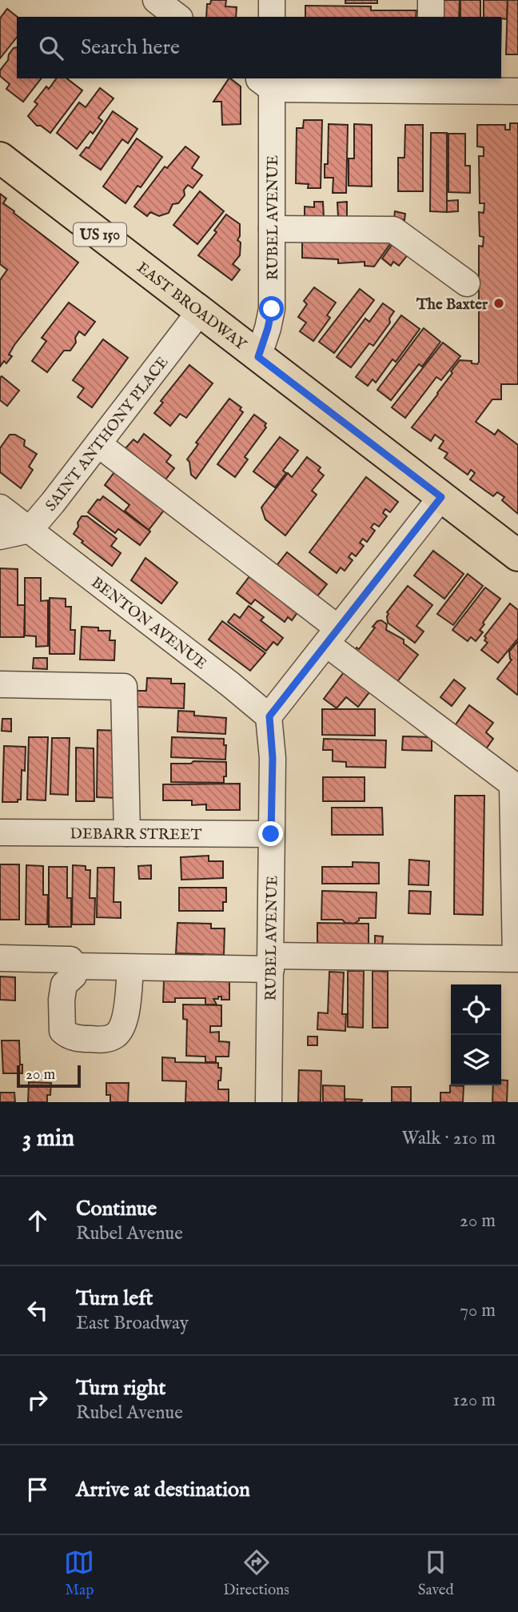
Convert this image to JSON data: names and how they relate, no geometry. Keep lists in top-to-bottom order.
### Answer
{
  "streets": {
    "main road": ["US 150", "EAST BROADWAY"],
    "street": [
      "RUBEL AVENUE",
      "SAINT ANTHONY PLACE",
      "BENTON AVENUE",
      "DEBARR STREET"
    ]
  },
  "crossings": [
    ["RUBEL AVENUE", "EAST BROADWAY"],
    ["RUBEL AVENUE", "BENTON AVENUE"],
    ["RUBEL AVENUE", "DEBARR STREET"],
    ["EAST BROADWAY", "SAINT ANTHONY PLACE"],
    ["SAINT ANTHONY PLACE", "BENTON AVENUE"]
  ],
  "places": ["The Baxter"],
  "scale_bar": "20 m",
  "page": {
    "search": "Search here",
    "scale": "20 m",
    "heading": ["3 min", "Walk · 210 m"],
    "list": [
      ["Continue", "Rubel Avenue", "20 m"],
      ["Turn left", "East Broadway", "70 m"],
      ["Turn right", "Rubel Avenue", "120 m"],
      "Arrive at destination"
    ],
    "nav": ["Map", "Directions", "Saved"]
  }
}
